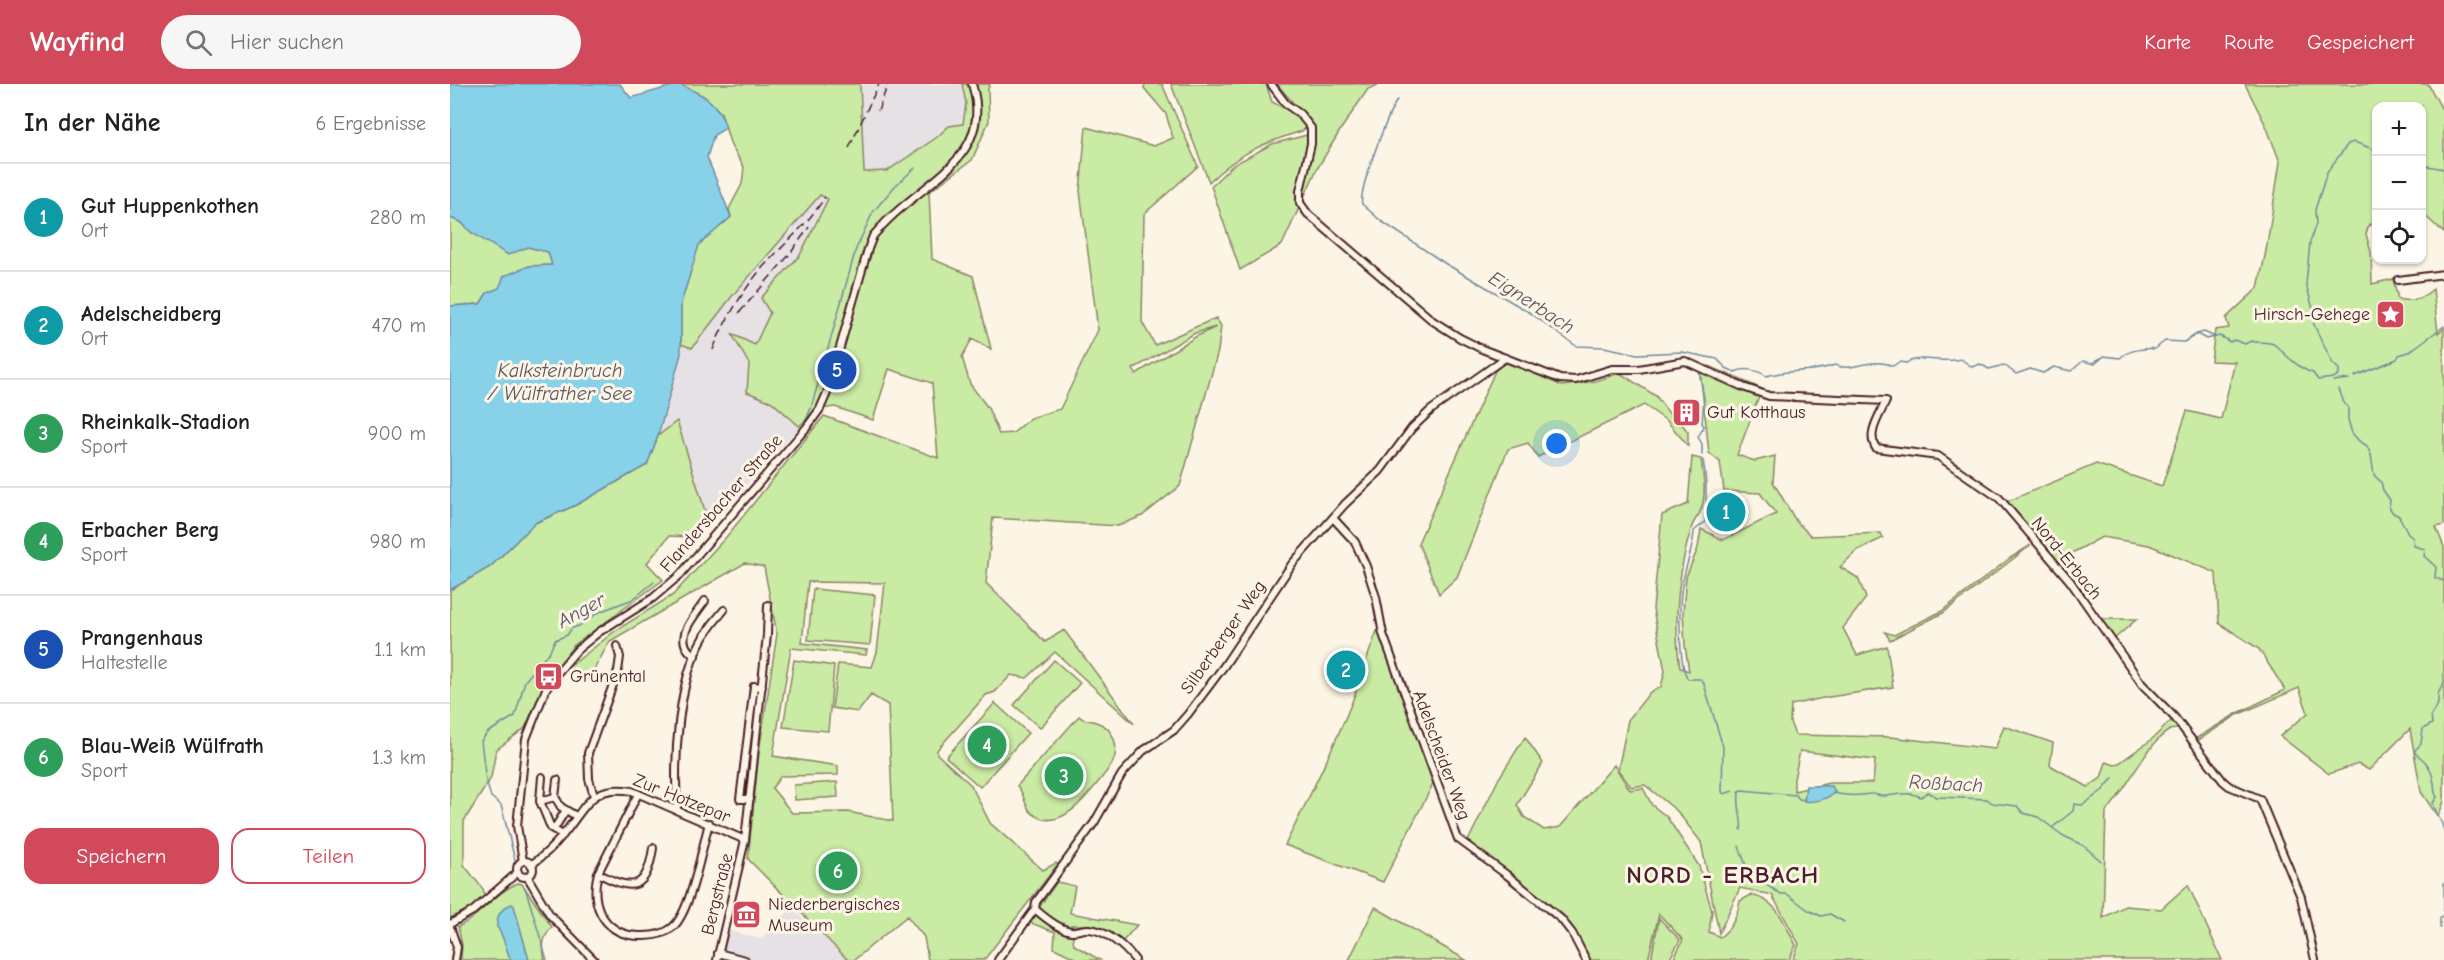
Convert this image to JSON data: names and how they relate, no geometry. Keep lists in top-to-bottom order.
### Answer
{
  "streets": {
    "street": [
      "Flandersbacher Straße",
      "Nord-Erbach",
      "Silberberger Weg",
      "Adelscheider Weg",
      "Zur Hotzepar",
      "Bergstraße"
    ]
  },
  "crossings": [
    ["Nord-Erbach", "Silberberger Weg"],
    ["Silberberger Weg", "Adelscheider Weg"],
    ["Zur Hotzepar", "Bergstraße"]
  ],
  "districts": ["NORD - ERBACH"],
  "water": [
    "Eignerbach",
    "Kalksteinbruch / Wülfrather See",
    "Anger",
    "Roßbach"
  ],
  "places": {
    "place": ["Hirsch-Gehege"],
    "building": ["Gut Kotthaus"],
    "bus stop": ["Grünental"],
    "museum": ["Niederbergisches Museum"]
  },
  "page": {
    "header": "Wayfind",
    "search": "Hier suchen",
    "nav": ["Karte", "Route", "Gespeichert"],
    "heading": ["In der Nähe", "6 Ergebnisse"],
    "map_buttons": ["+", "−"],
    "list": [
      {
        "mark": "1",
        "name": "Gut Huppenkothen",
        "note": "Ort",
        "value": "280 m"
      },
      {
        "mark": "2",
        "name": "Adelscheidberg",
        "note": "Ort",
        "value": "470 m"
      },
      {
        "mark": "3",
        "name": "Rheinkalk-Stadion",
        "note": "Sport",
        "value": "900 m"
      },
      {
        "mark": "4",
        "name": "Erbacher Berg",
        "note": "Sport",
        "value": "980 m"
      },
      {
        "mark": "5",
        "name": "Prangenhaus",
        "note": "Haltestelle",
        "value": "1.1 km"
      },
      {
        "mark": "6",
        "name": "Blau-Weiß Wülfrath",
        "note": "Sport",
        "value": "1.3 km"
      }
    ],
    "pins": [
      "5",
      "1",
      "2",
      "4",
      "3",
      "6"
    ],
    "buttons": ["Speichern", "Teilen"]
  }
}
